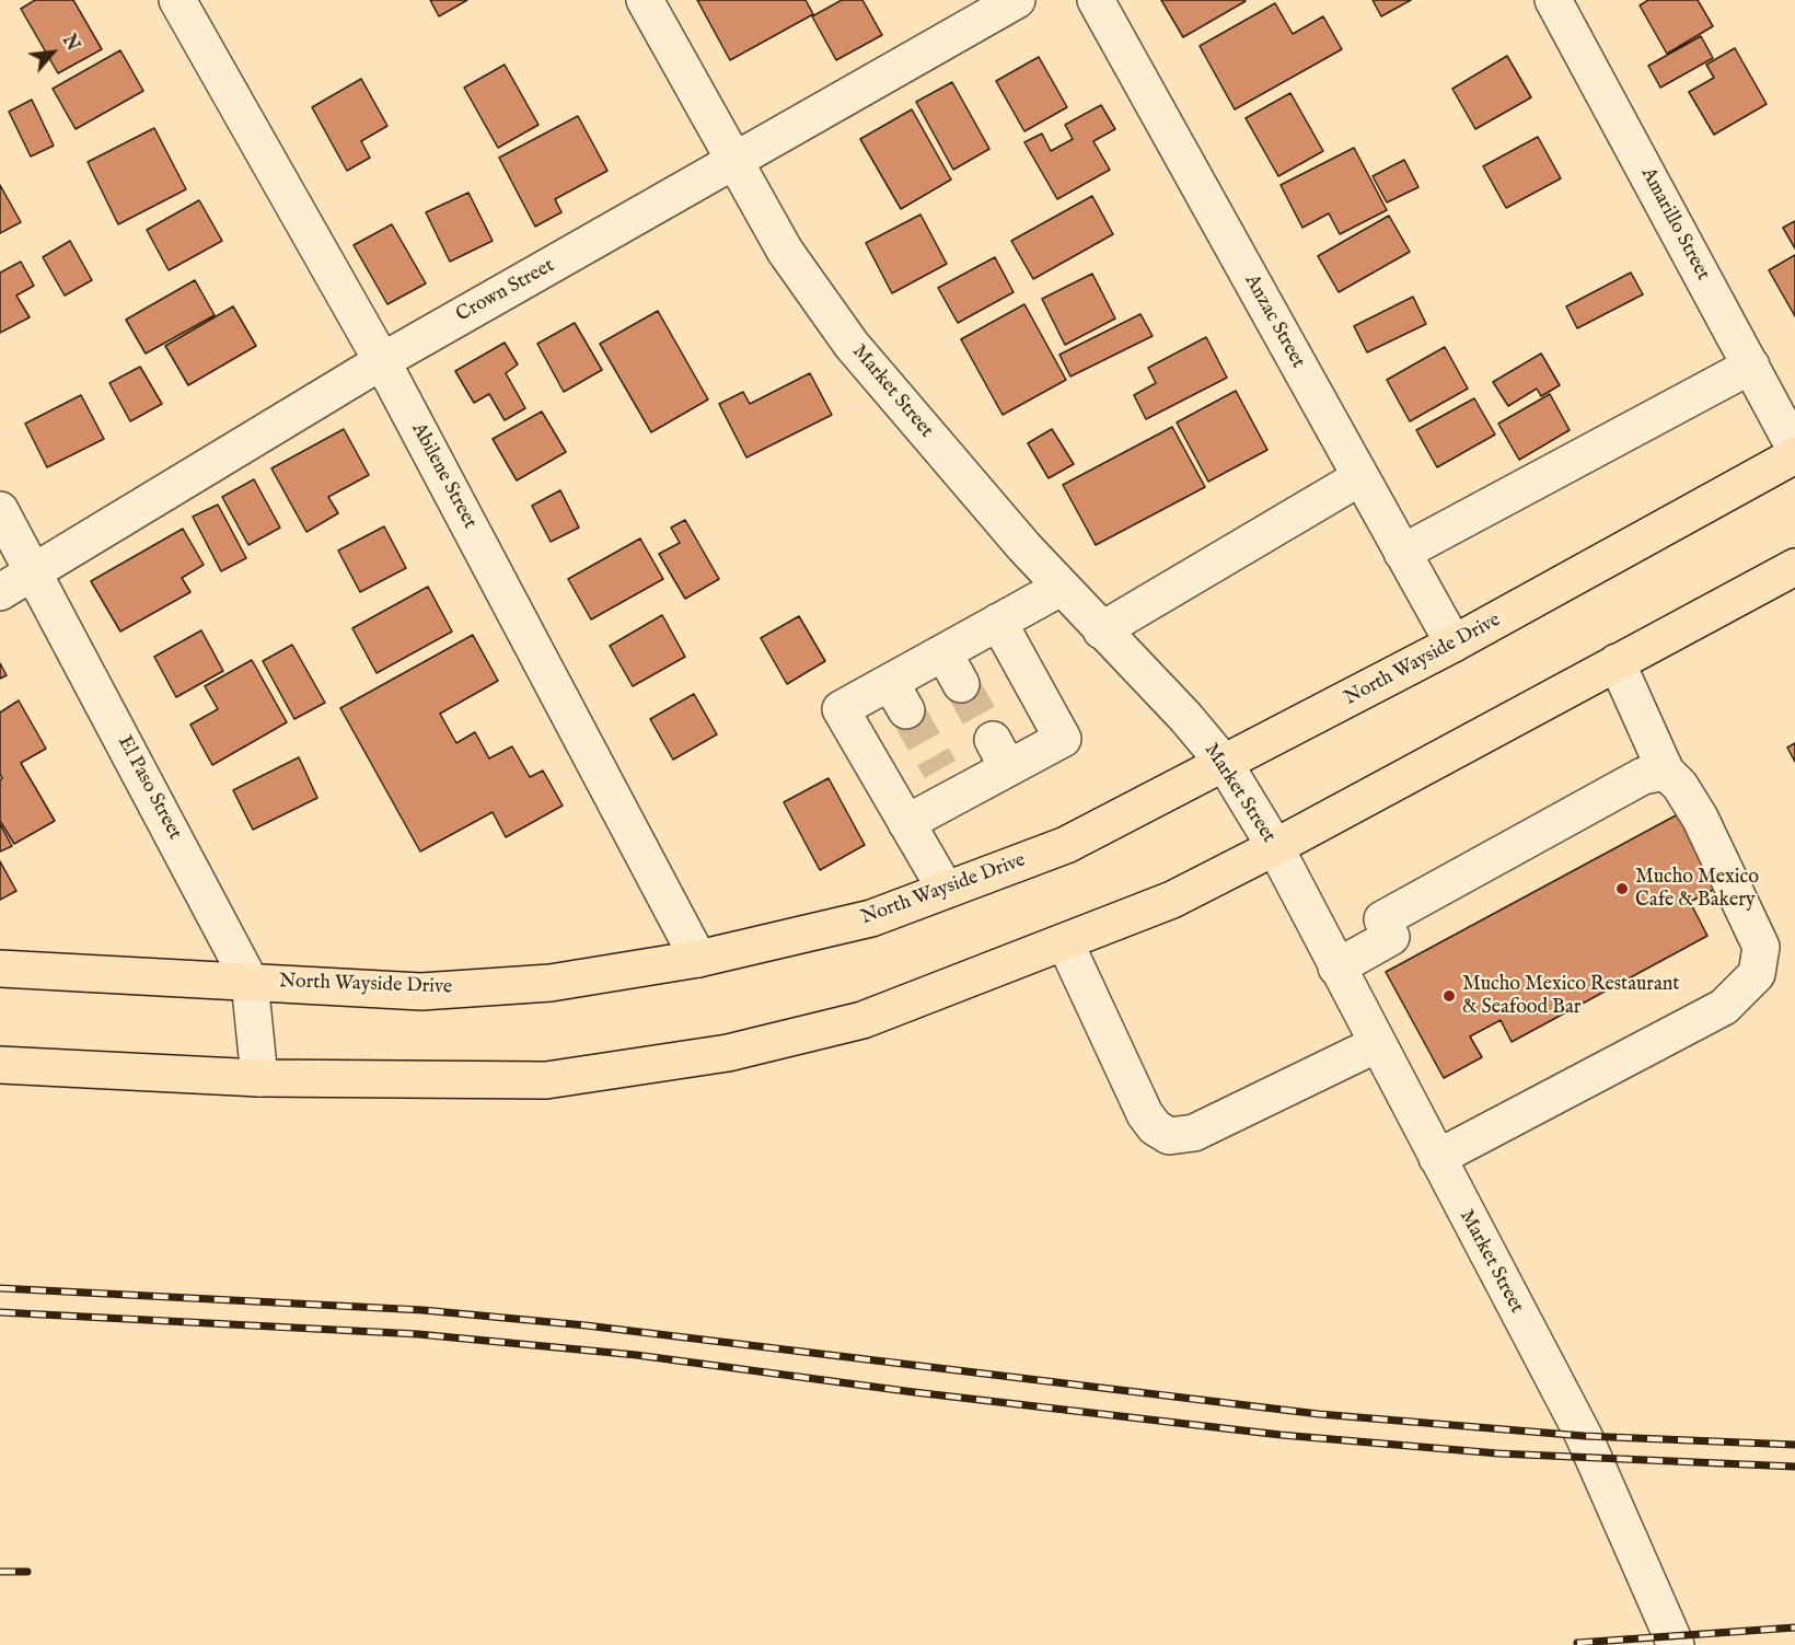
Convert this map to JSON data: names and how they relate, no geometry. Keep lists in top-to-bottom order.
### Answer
{
  "streets": {
    "main road": ["North Wayside Drive"],
    "street": [
      "Amarillo Street",
      "Crown Street",
      "Anzac Street",
      "Market Street",
      "Abilene Street",
      "El Paso Street"
    ]
  },
  "crossings": [
    ["Crown Street", "Market Street"],
    ["Crown Street", "Abilene Street"],
    ["Crown Street", "El Paso Street"],
    ["Anzac Street", "North Wayside Drive"],
    ["Market Street", "North Wayside Drive"],
    ["Abilene Street", "North Wayside Drive"],
    ["North Wayside Drive", "El Paso Street"]
  ],
  "places": ["Mucho Mexico Cafe & Bakery", "Mucho Mexico Restaurant & Seafood Bar"],
  "north": "top right"
}
